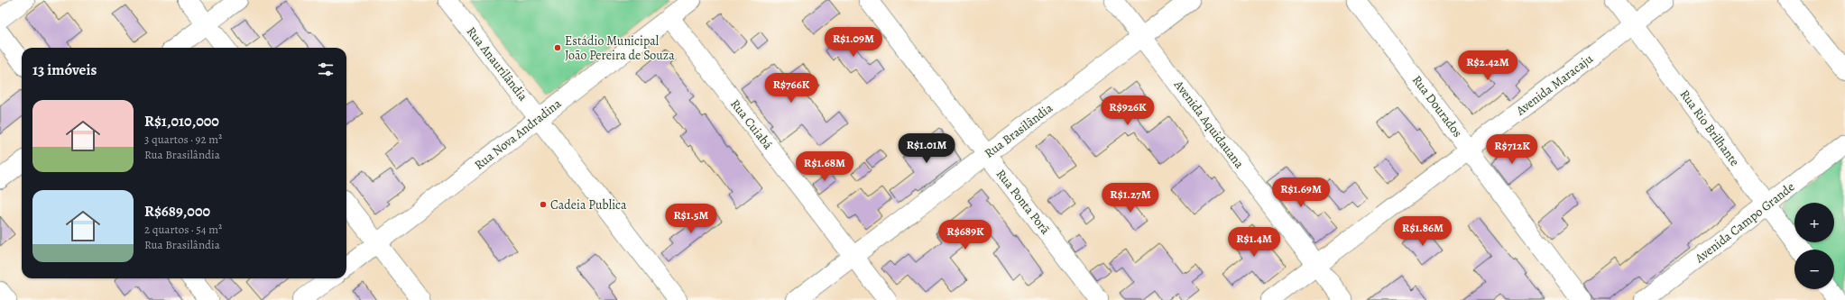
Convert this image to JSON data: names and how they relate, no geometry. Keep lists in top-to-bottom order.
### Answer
{
  "streets": {
    "street": [
      "Rua Anaurilândia",
      "Avenida Maracaju",
      "Rua Dourados",
      "Rua Cuiabá",
      "Avenida Aquidauana",
      "Rua Rio Brilhante",
      "Rua Brasilândia",
      "Rua Nova Andradina",
      "Rua Ponta Porã",
      "Avenida Campo Grande"
    ]
  },
  "crossings": [
    ["Rua Anaurilândia", "Rua Nova Andradina"],
    ["Avenida Maracaju", "Rua Dourados"],
    ["Avenida Maracaju", "Avenida Aquidauana"],
    ["Avenida Maracaju", "Rua Rio Brilhante"],
    ["Rua Cuiabá", "Rua Brasilândia"],
    ["Rua Cuiabá", "Rua Nova Andradina"],
    ["Avenida Aquidauana", "Rua Brasilândia"],
    ["Rua Rio Brilhante", "Avenida Campo Grande"],
    ["Rua Brasilândia", "Rua Ponta Porã"]
  ],
  "places": ["Estádio Municipal João Pereira de Souza", "Cadeia Publica"],
  "page": {
    "price": [
      "R$1.09M",
      "R$2.42M",
      "R$766K",
      "R$926K",
      "R$1.01M",
      "R$712K",
      "R$1.68M",
      "R$1.69M",
      "R$1.27M",
      "R$1.5M",
      "R$1.86M",
      "R$689K",
      "R$1.4M"
    ],
    "heading": "13 imóveis",
    "list": [
      {
        "name": "R$1,010,000",
        "note": "3 quartos · 92 m² · Rua Brasilândia"
      },
      {
        "name": "R$689,000",
        "note": "2 quartos · 54 m² · Rua Brasilândia"
      }
    ],
    "map_buttons": ["+", "−"]
  }
}
